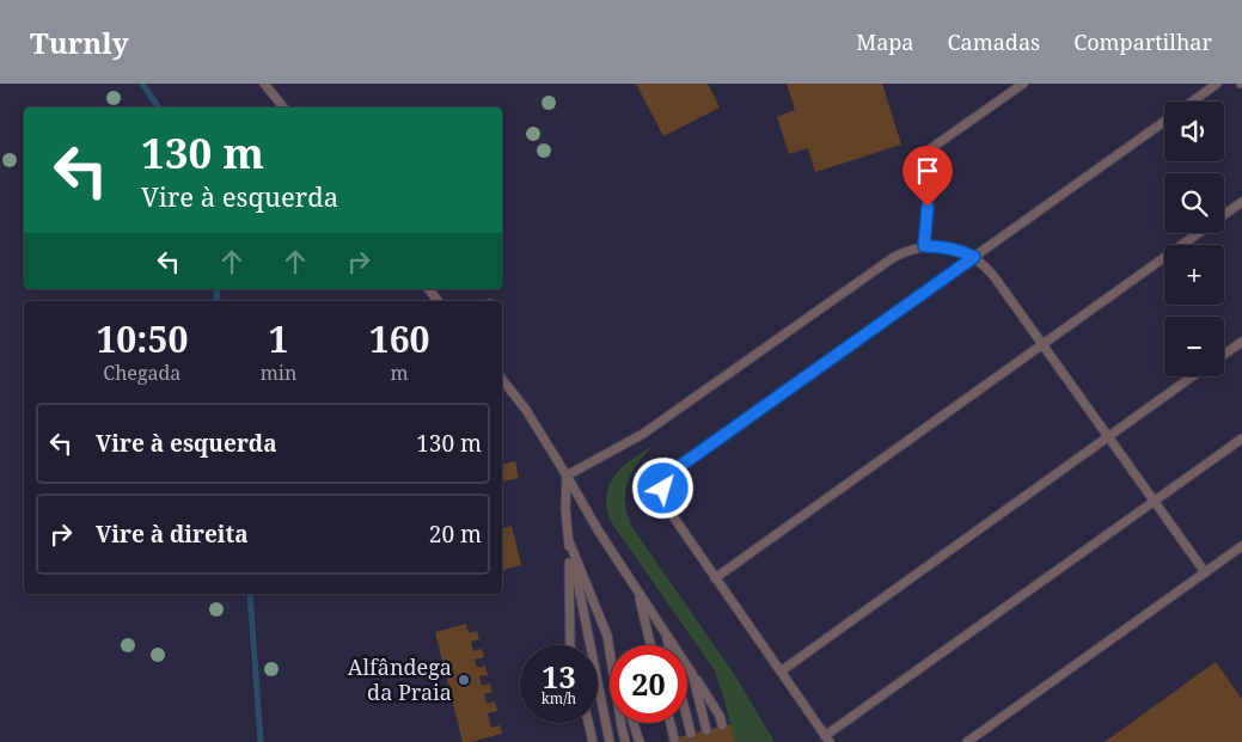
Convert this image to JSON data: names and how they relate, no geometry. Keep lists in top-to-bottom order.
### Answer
{
  "places": ["Alfândega da Praia"],
  "page": {
    "header": "Turnly",
    "nav": ["Mapa", "Camadas", "Compartilhar"],
    "map_buttons": ["+", "−"],
    "turn": ["130 m", "Vire à esquerda"],
    "eta": [
      "10:50",
      "Chegada",
      "1",
      "min",
      "160",
      "m"
    ],
    "list": [
      {
        "name": "Vire à esquerda",
        "value": "130 m"
      },
      {
        "name": "Vire à direita",
        "value": "20 m"
      }
    ],
    "speed": "13 km/h",
    "limit": "20"
  }
}
